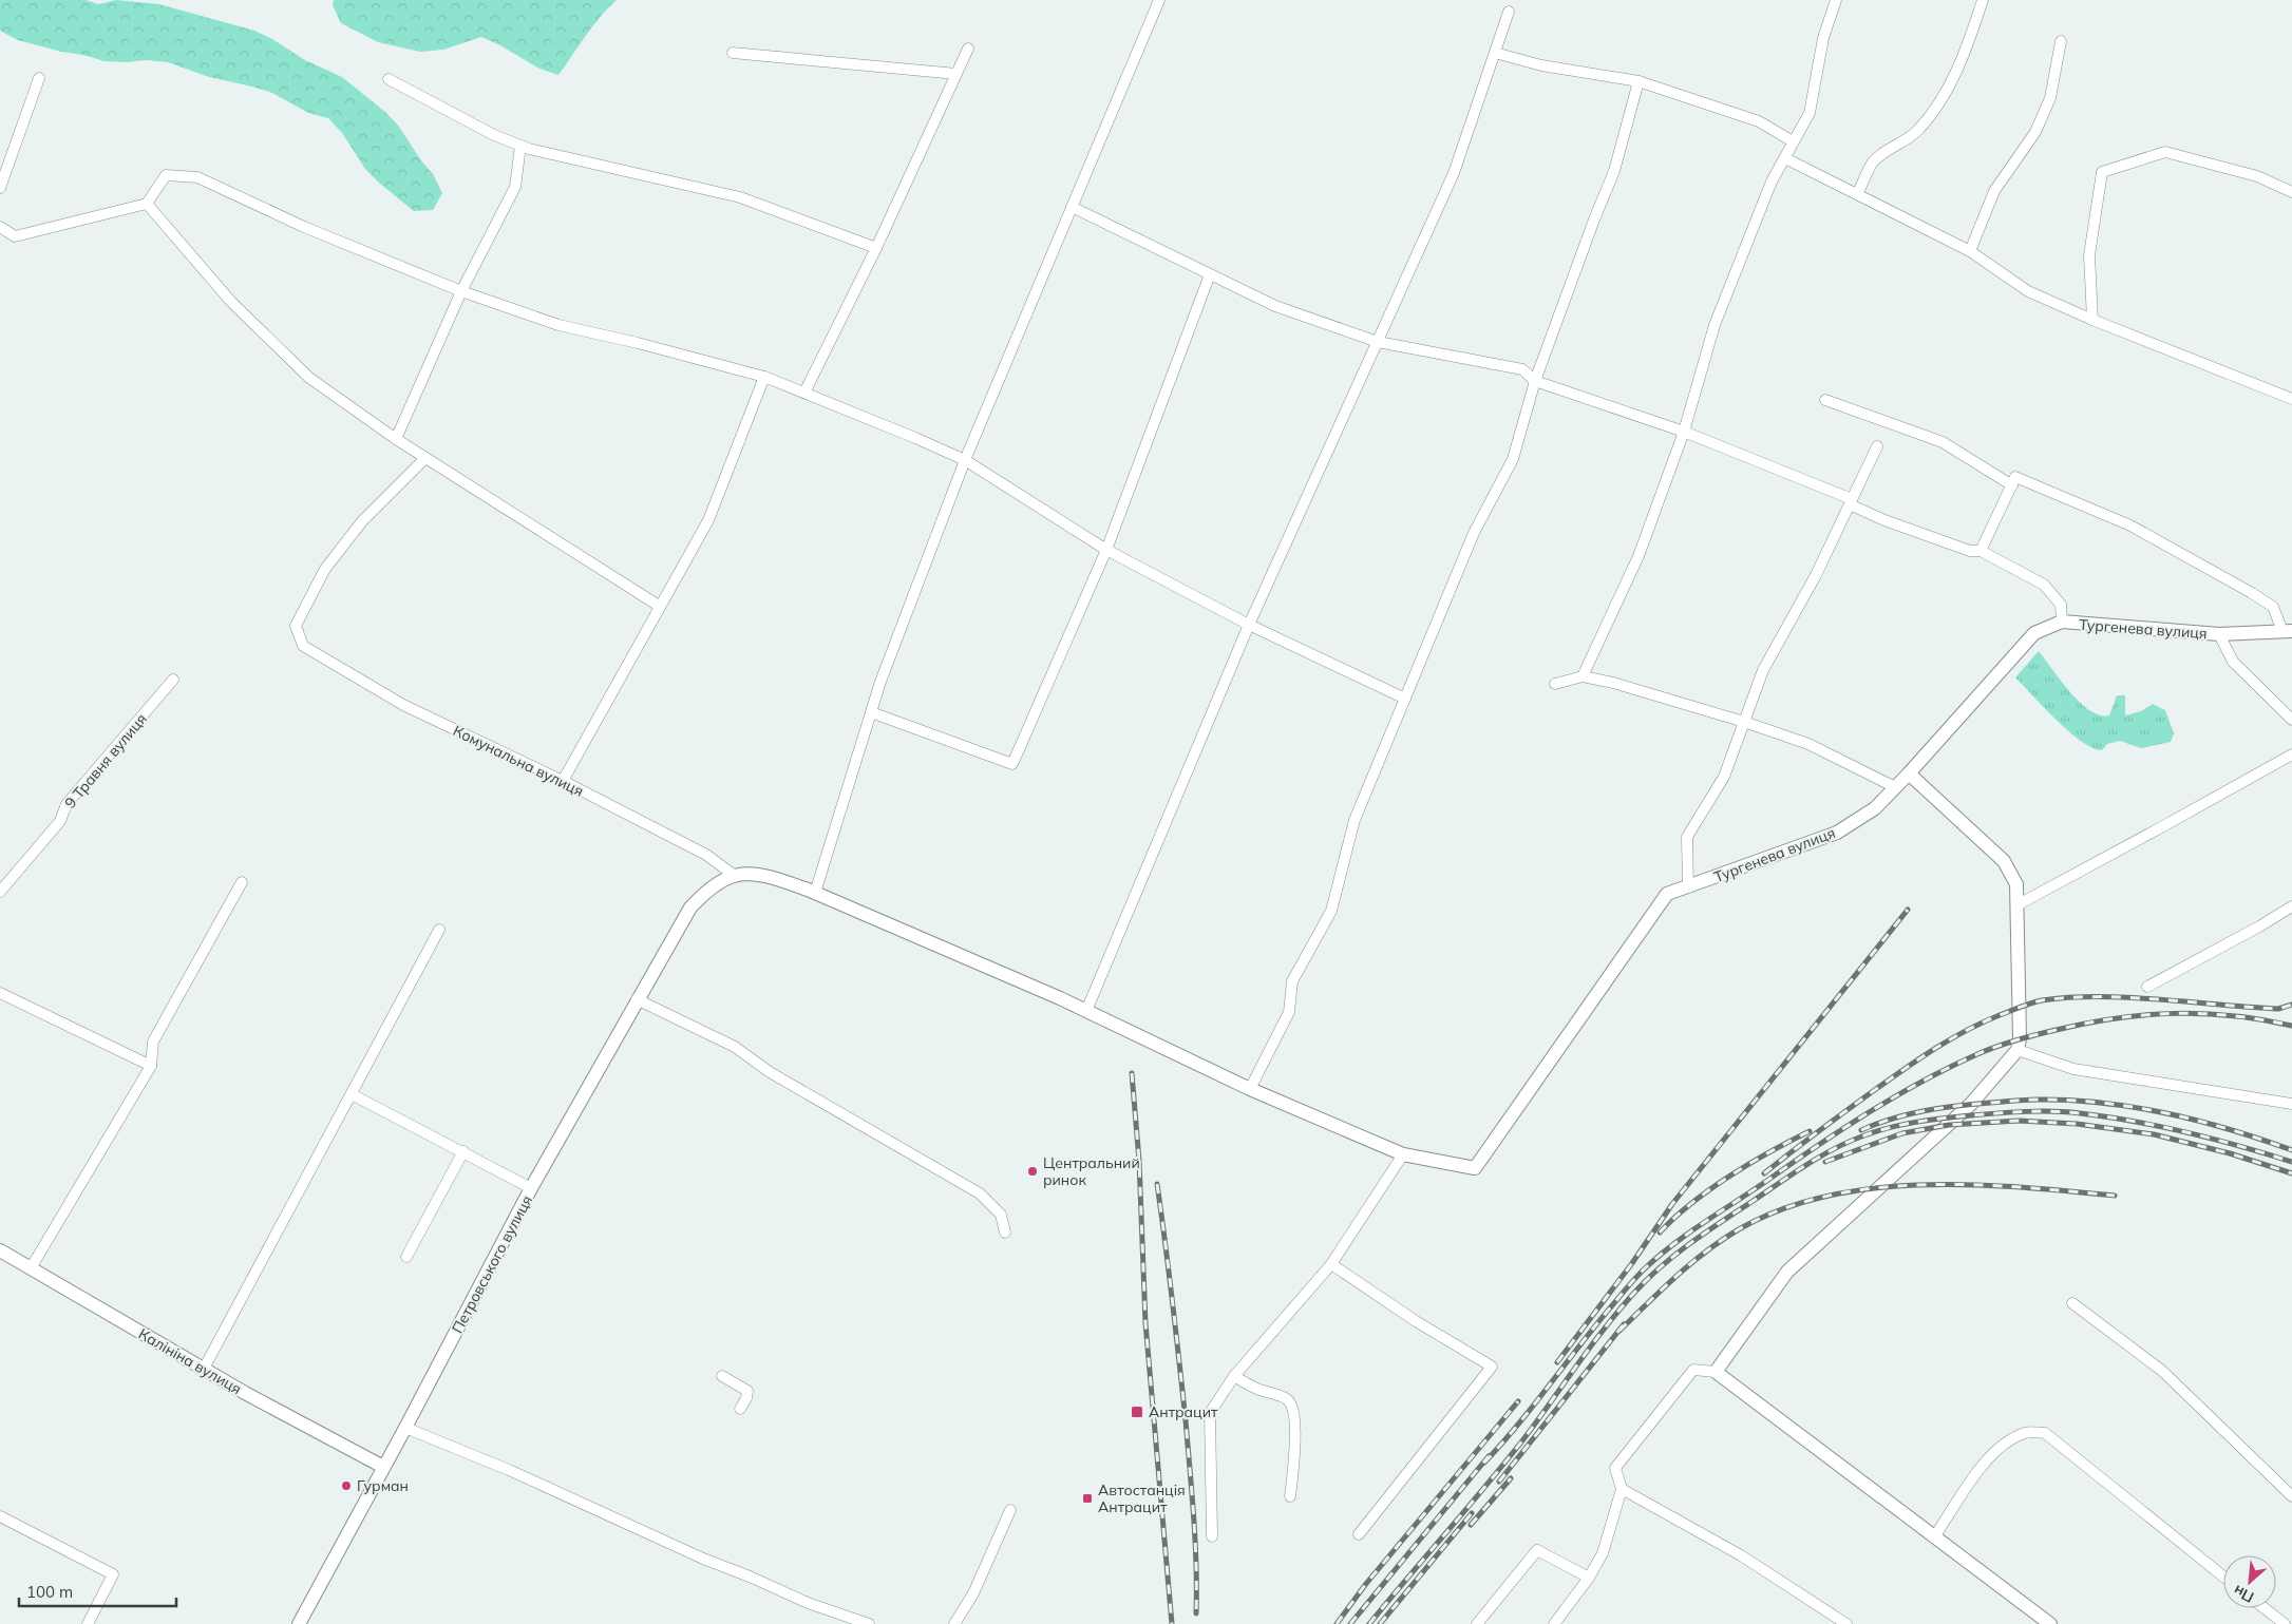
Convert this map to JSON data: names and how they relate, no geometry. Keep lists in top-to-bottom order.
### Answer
{
  "streets": {
    "street": [
      "Тургенева вулиця",
      "9 Травня вулиця",
      "Комунальна вулиця",
      "Петровського вулиця",
      "Калініна вулиця"
    ]
  },
  "crossings": [
    ["Комунальна вулиця", "Петровського вулиця"],
    ["Петровського вулиця", "Калініна вулиця"]
  ],
  "places": {
    "other": ["Центральний ринок", "Гурман"],
    "transit": ["Антрацит", "Автостанція Антрацит"]
  },
  "scale_bar": "100 m",
  "north": "bottom left"
}
